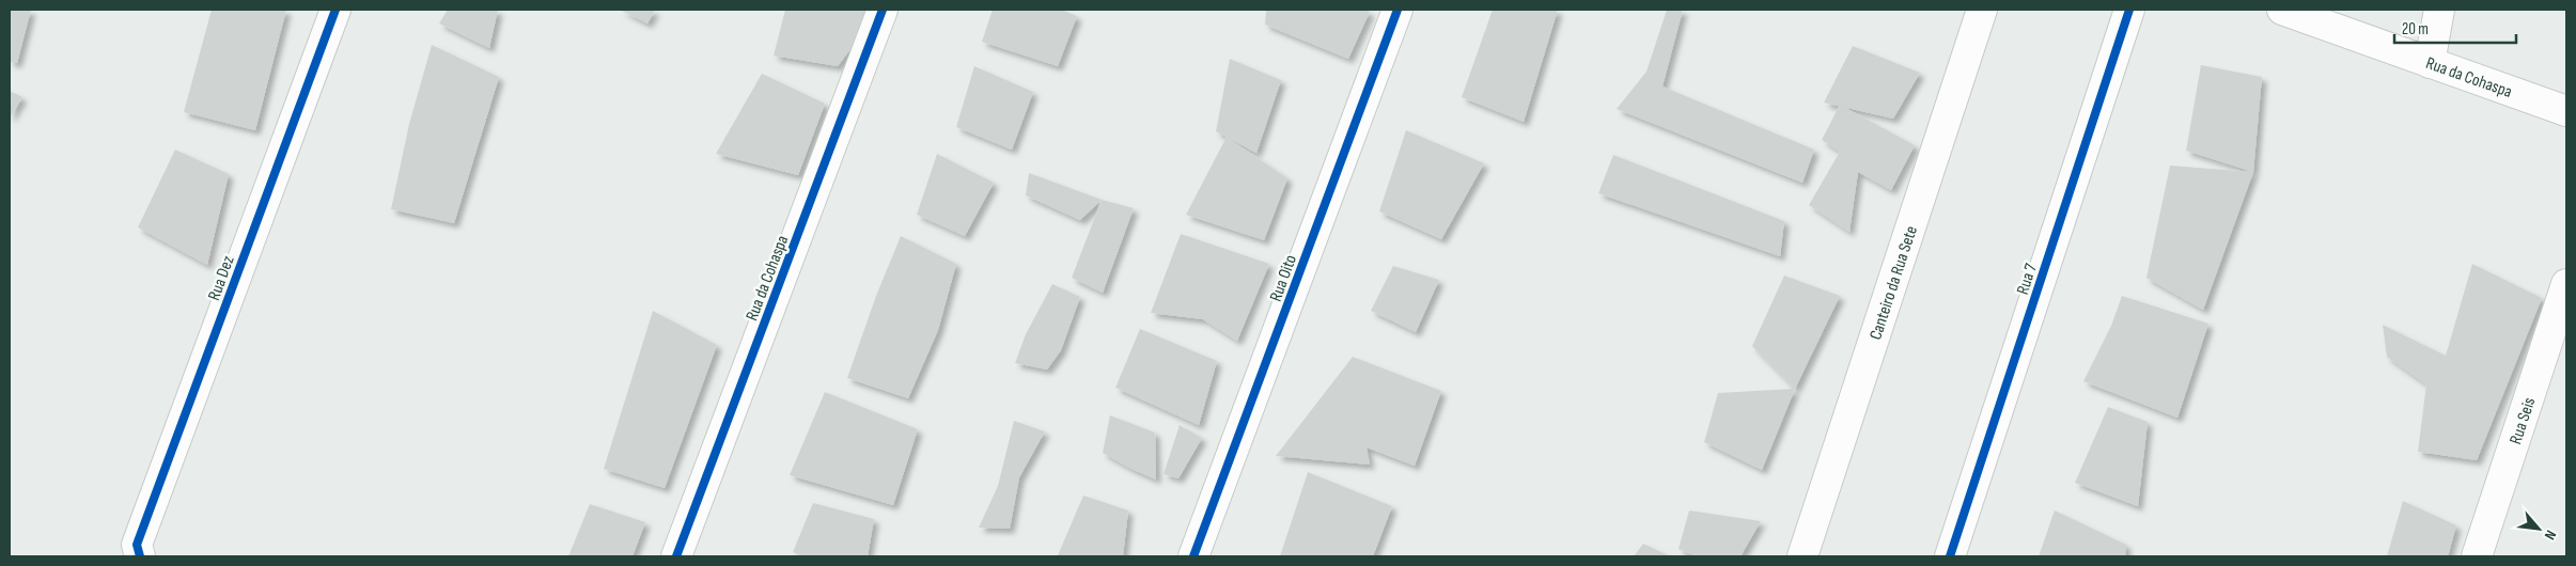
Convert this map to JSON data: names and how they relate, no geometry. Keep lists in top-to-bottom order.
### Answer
{
  "streets": {
    "street": [
      "Rua da Cohaspa",
      "Rua Dez",
      "Rua Oito",
      "Rua 7",
      "Canteiro da Rua Sete",
      "Rua Seis"
    ]
  },
  "scale_bar": "20 m",
  "north": "bottom right"
}
